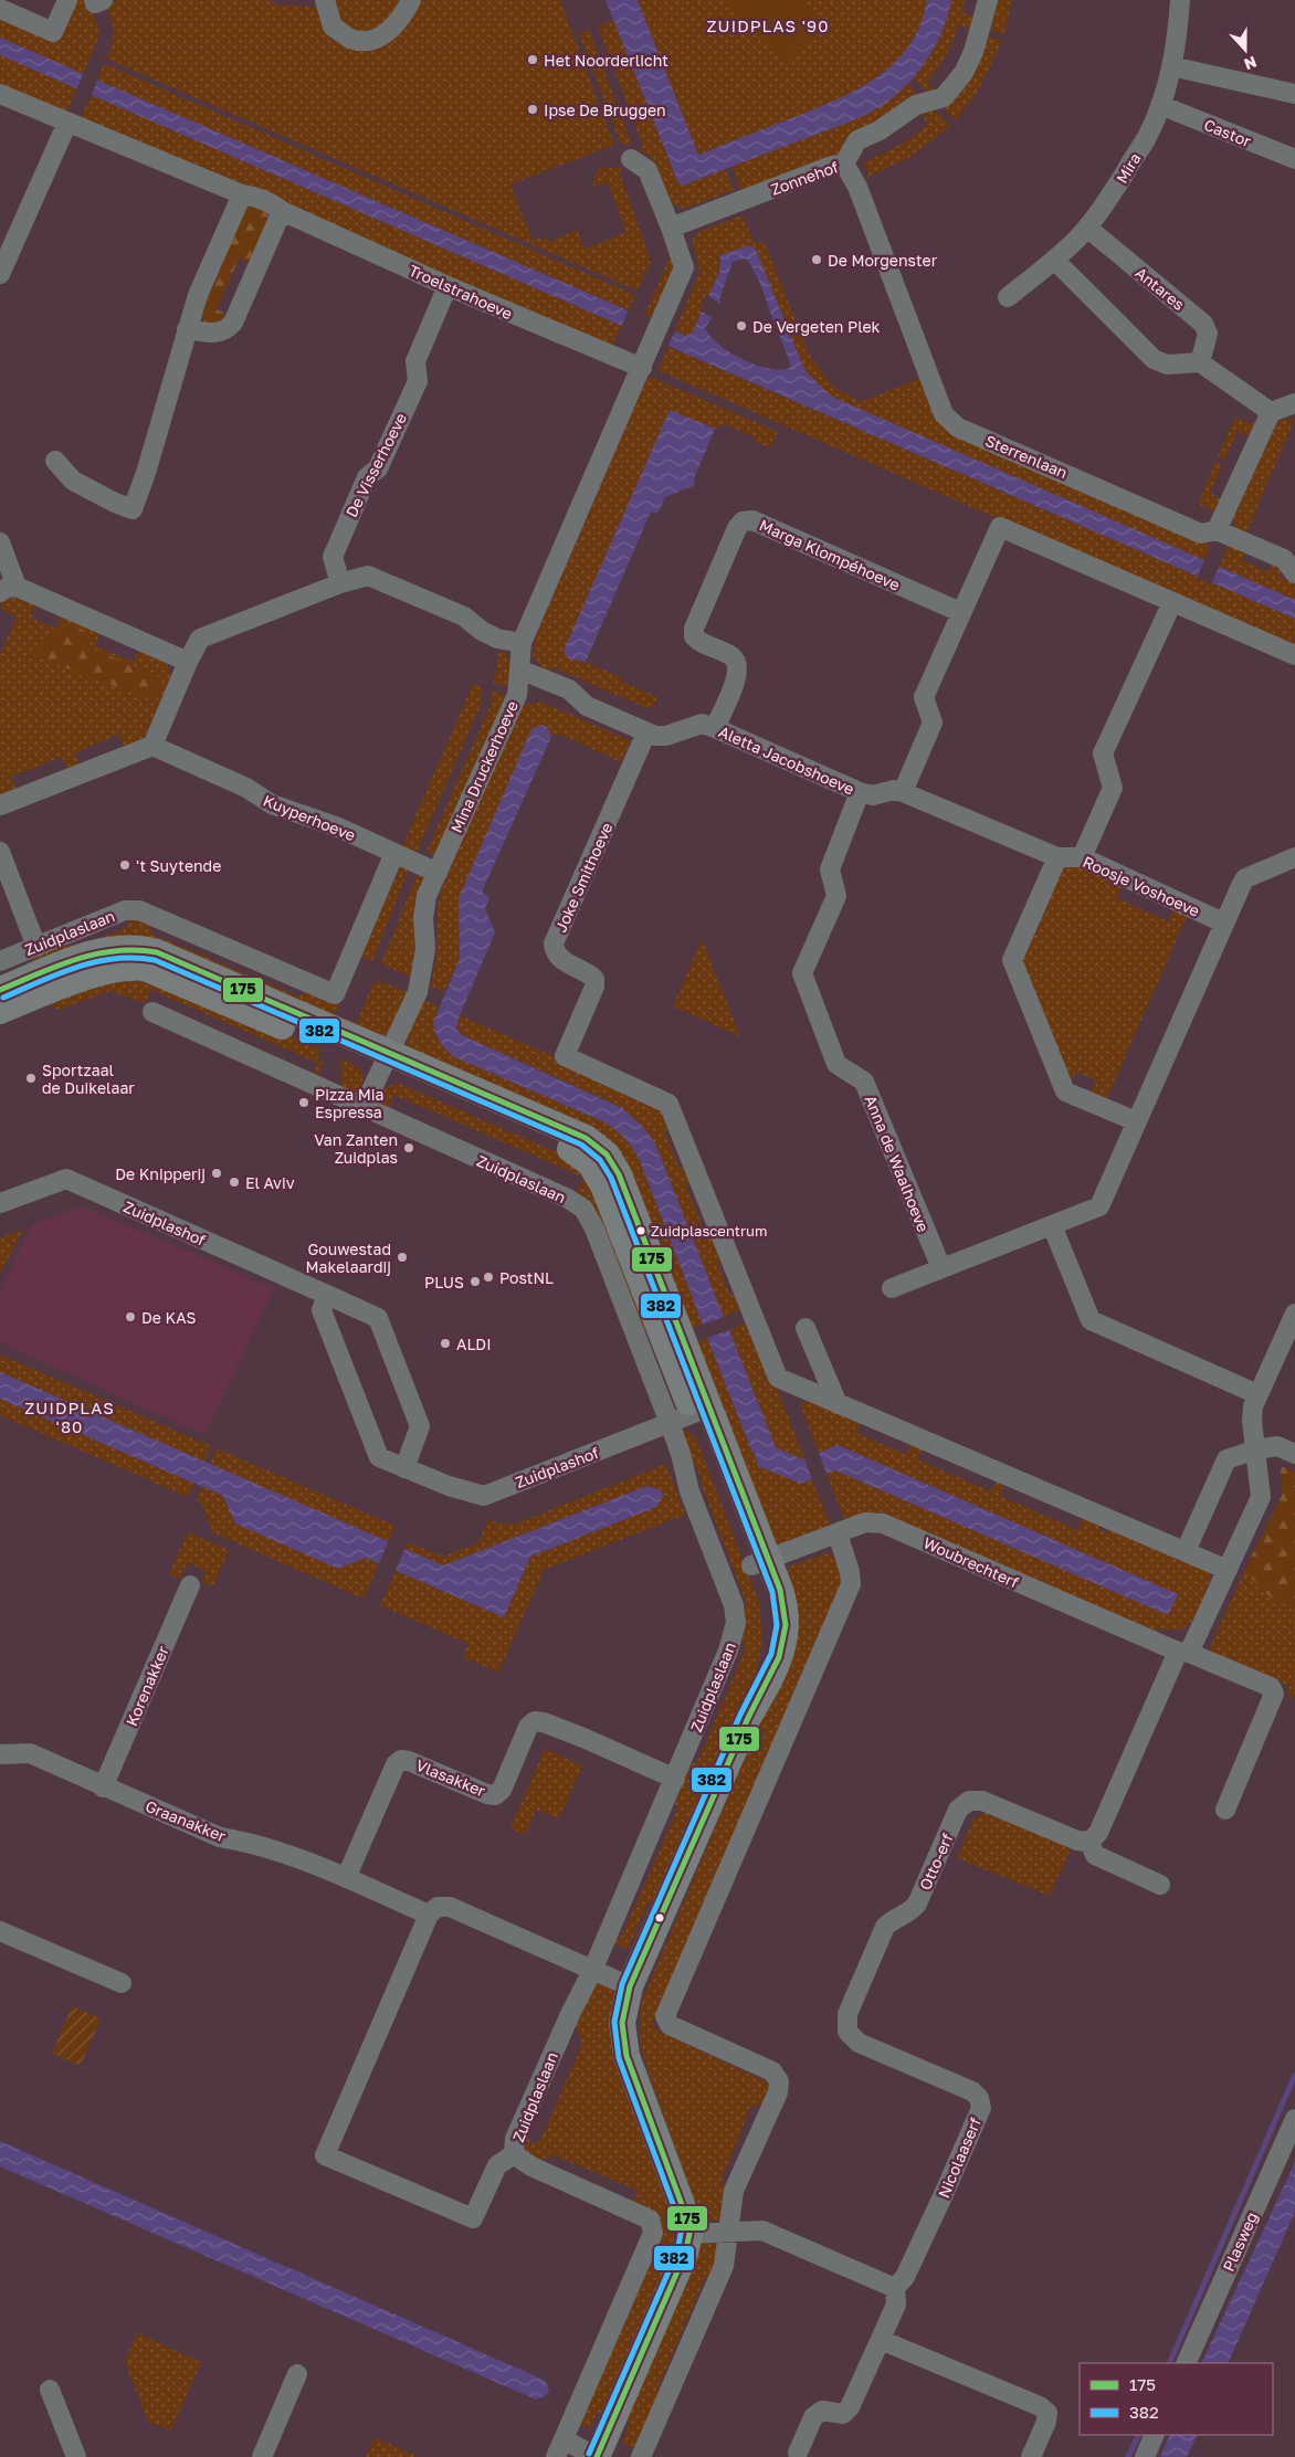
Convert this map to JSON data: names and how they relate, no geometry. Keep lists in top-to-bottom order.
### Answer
{
  "streets": {
    "street": [
      "Castor",
      "Mira",
      "Zonnehof",
      "Antares",
      "Troelstrahoeve",
      "Sterrenlaan",
      "De Visserhoeve",
      "Marga Klompéhoeve",
      "Aletta Jacobshoeve",
      "Mina Druckerhoeve",
      "Kuyperhoeve",
      "Joke Smithoeve",
      "Roosje Voshoeve",
      "Zuidplaslaan",
      "Anna de Waalhoeve",
      "Zuidplashof",
      "Woubrechterf",
      "Korenakker",
      "Vlasakker",
      "Graanakker",
      "Otto-erf",
      "Nicolaaserf",
      "Plasweg"
    ]
  },
  "crossings": [
    ["Castor", "Mira"],
    ["Mira", "Antares"],
    ["Zonnehof", "Sterrenlaan"],
    ["Troelstrahoeve", "De Visserhoeve"],
    ["Troelstrahoeve", "Mina Druckerhoeve"],
    ["Marga Klompéhoeve", "Aletta Jacobshoeve"],
    ["Aletta Jacobshoeve", "Mina Druckerhoeve"],
    ["Aletta Jacobshoeve", "Joke Smithoeve"],
    ["Aletta Jacobshoeve", "Roosje Voshoeve"],
    ["Aletta Jacobshoeve", "Anna de Waalhoeve"],
    ["Mina Druckerhoeve", "Kuyperhoeve"],
    ["Mina Druckerhoeve", "Zuidplaslaan"],
    ["Kuyperhoeve", "Zuidplaslaan"],
    ["Zuidplaslaan", "Zuidplashof"],
    ["Zuidplaslaan", "Woubrechterf"],
    ["Zuidplaslaan", "Vlasakker"],
    ["Korenakker", "Graanakker"],
    ["Vlasakker", "Graanakker"],
    ["Otto-erf", "Nicolaaserf"]
  ],
  "districts": ["ZUIDPLAS '90", "ZUIDPLAS '80"],
  "places": [
    "Het Noorderlicht",
    "Ipse De Bruggen",
    "De Morgenster",
    "De Vergeten Plek",
    "'t Suytende",
    "Sportzaal de Duikelaar",
    "Pizza Mia Espressa",
    "Van Zanten Zuidplas",
    "De Knipperij",
    "El Aviv",
    "Zuidplascentrum",
    "Gouwestad Makelaardij",
    "PostNL",
    "PLUS",
    "De KAS",
    "ALDI"
  ],
  "lines": ["transit line 175", "transit line 382"],
  "legend": ["175", "382"],
  "north": "bottom"
}
